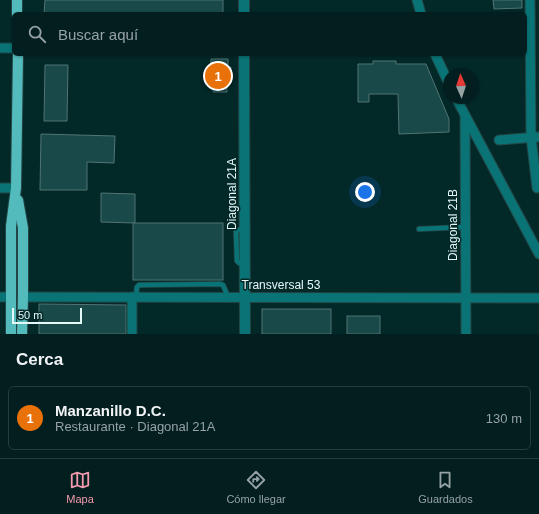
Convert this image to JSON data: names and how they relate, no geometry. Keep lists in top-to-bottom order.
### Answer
{
  "streets": {
    "street": ["Diagonal 21A", "Diagonal 21B", "Transversal 53"]
  },
  "crossings": [
    ["Diagonal 21A", "Transversal 53"],
    ["Diagonal 21B", "Transversal 53"]
  ],
  "scale_bar": "50 m",
  "north": "top",
  "page": {
    "search": "Buscar aquí",
    "pins": "1",
    "scale": "50 m",
    "heading": "Cerca",
    "list": [
      {
        "mark": "1",
        "name": "Manzanillo D.C.",
        "note": "Restaurante · Diagonal 21A",
        "value": "130 m"
      }
    ],
    "nav": ["Mapa", "Cómo llegar", "Guardados"]
  }
}
